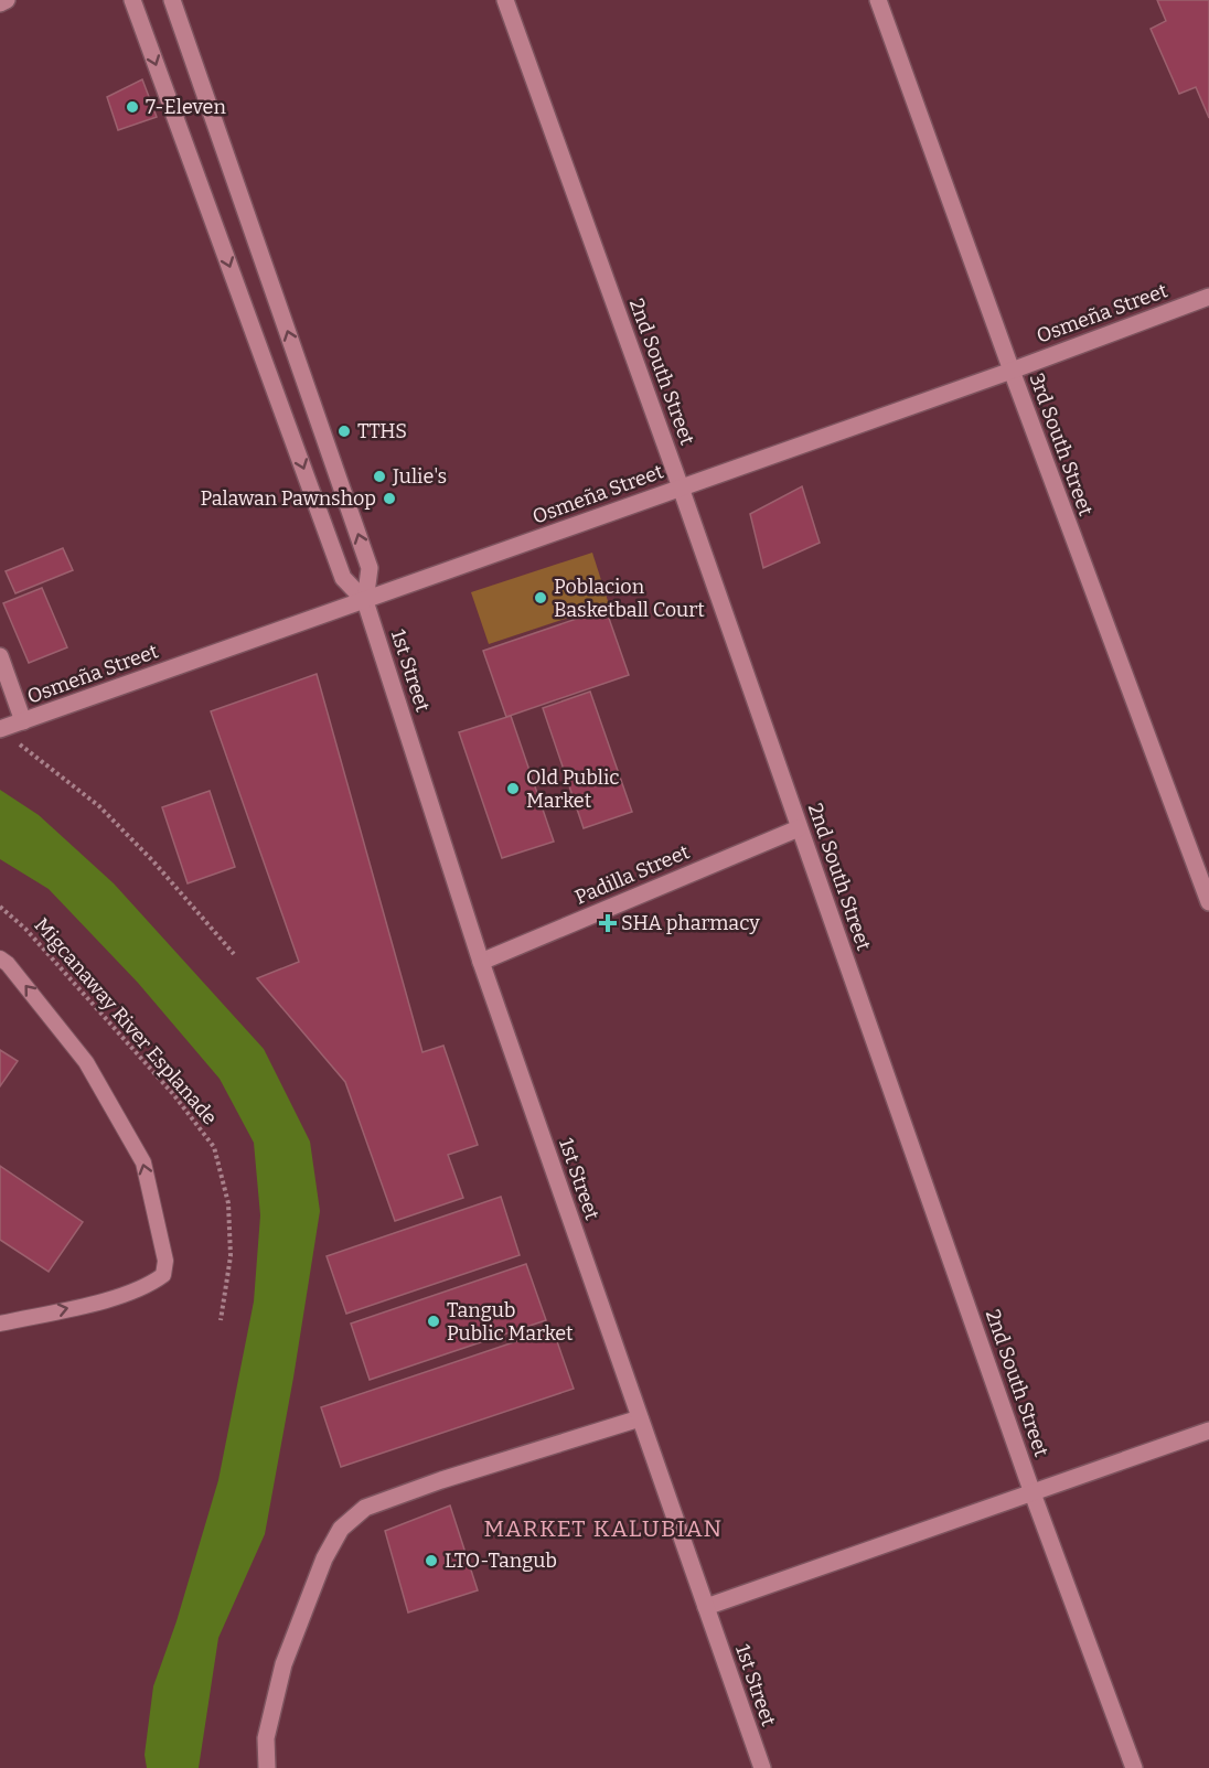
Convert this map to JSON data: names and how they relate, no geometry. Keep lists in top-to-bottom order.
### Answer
{
  "streets": {
    "street": [
      "Osmeña Street",
      "2nd South Street",
      "3rd South Street",
      "1st Street",
      "Padilla Street"
    ],
    "path": ["Migcanaway River Esplanade"]
  },
  "crossings": [
    ["Osmeña Street", "2nd South Street"],
    ["Osmeña Street", "3rd South Street"],
    ["Osmeña Street", "1st Street"],
    ["2nd South Street", "Padilla Street"],
    ["1st Street", "Padilla Street"]
  ],
  "districts": ["MARKET KALUBIAN"],
  "places": {
    "other": [
      "7-Eleven",
      "TTHS",
      "Julie's",
      "Palawan Pawnshop",
      "Poblacion Basketball Court",
      "Old Public Market",
      "Tangub Public Market",
      "LTO-Tangub"
    ],
    "health": ["SHA pharmacy"]
  }
}
